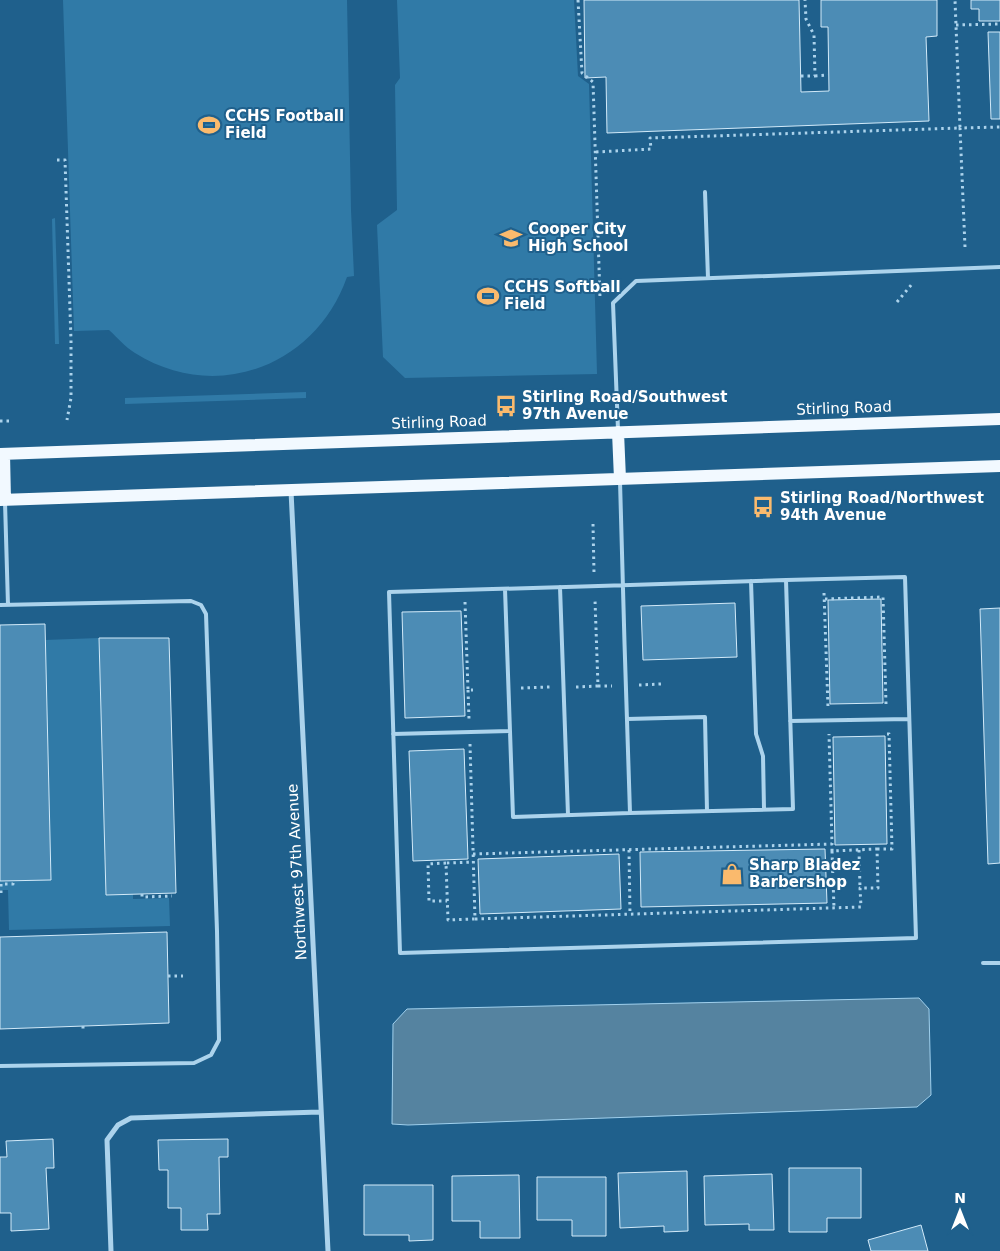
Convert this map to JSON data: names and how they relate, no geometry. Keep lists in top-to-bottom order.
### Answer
{
  "streets": {
    "main road": ["Stirling Road"],
    "street": ["Northwest 97th Avenue"]
  },
  "places": {
    "sports": ["CCHS Football Field", "CCHS Softball Field"],
    "school or university": ["Cooper City High School"],
    "bus stop": ["Stirling Road/Southwest 97th Avenue", "Stirling Road/Northwest 94th Avenue"],
    "shop": ["Sharp Bladez Barbershop"]
  },
  "north": "top"
}
